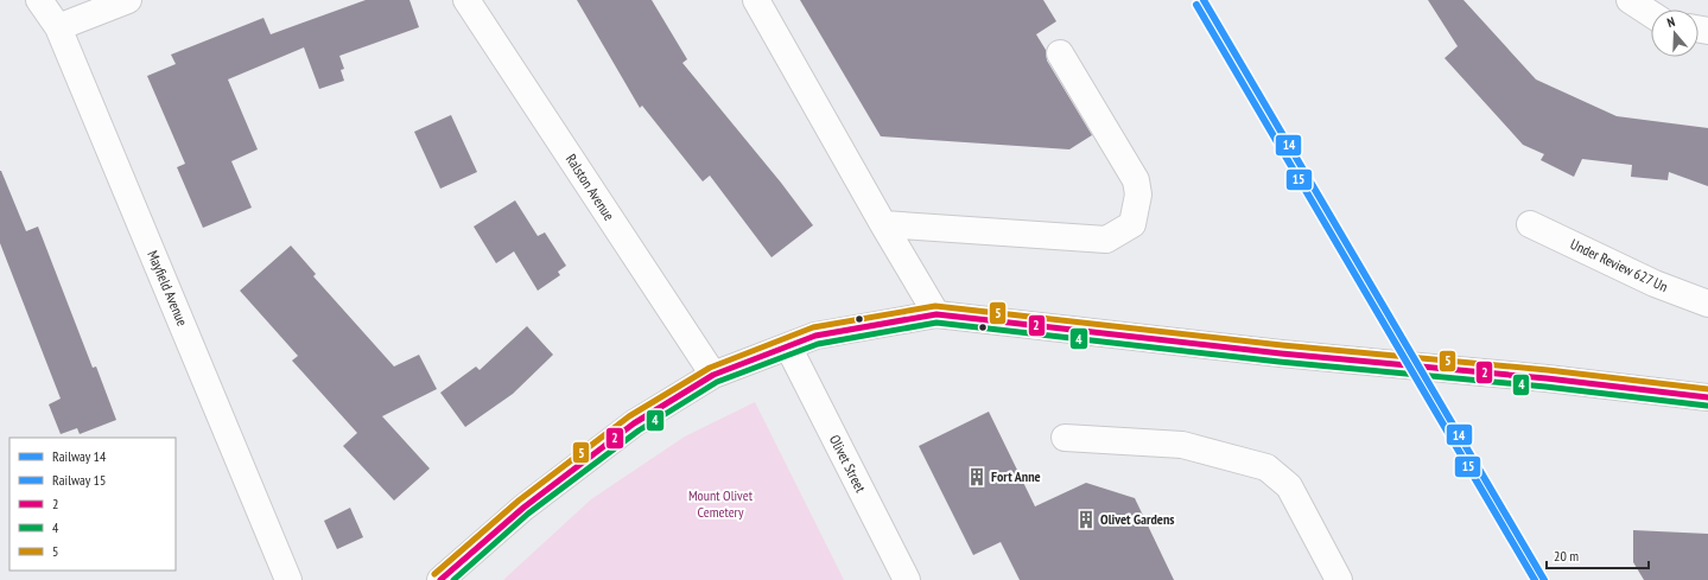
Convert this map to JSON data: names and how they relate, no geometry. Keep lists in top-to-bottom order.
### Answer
{
  "streets": {
    "street": [
      "Ralston Avenue",
      "Under Review 627 Un",
      "Mayfield Avenue",
      "Olivet Street"
    ]
  },
  "parks": ["Mount Olivet Cemetery"],
  "places": {
    "building": ["Fort Anne", "Olivet Gardens"]
  },
  "lines": [
    "rail line 14",
    "rail line 15",
    "transit line 5",
    "transit line 2",
    "transit line 4"
  ],
  "legend": [
    "Railway 14",
    "Railway 15",
    "2",
    "4",
    "5"
  ],
  "scale_bar": "20 m",
  "north": "top"
}
